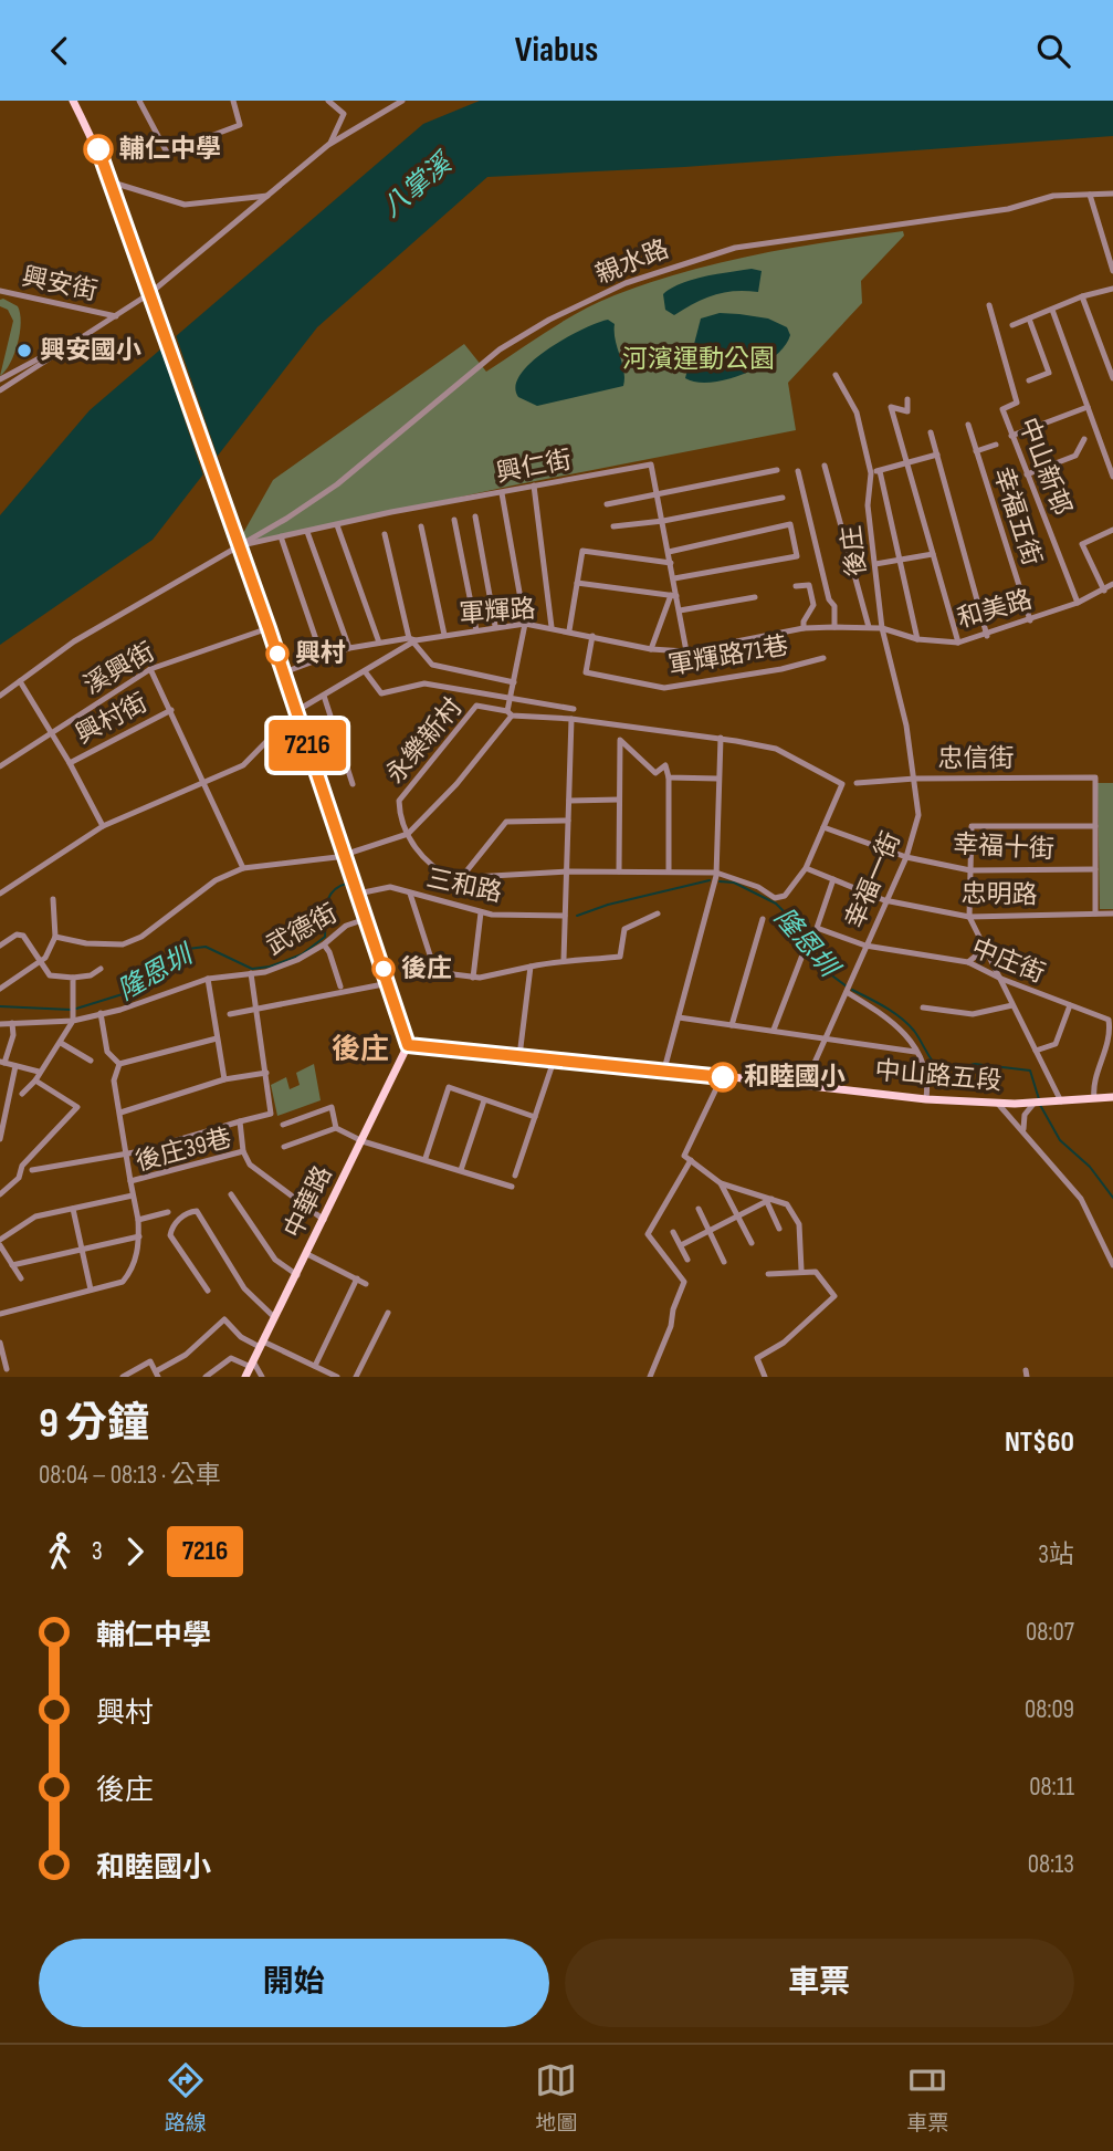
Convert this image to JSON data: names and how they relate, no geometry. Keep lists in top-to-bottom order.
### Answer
{
  "streets": {
    "main road": ["中山路五段", "中華路"],
    "street": [
      "親水路",
      "興安街",
      "興仁街",
      "中山新邨",
      "幸福五街",
      "後庄",
      "和美路",
      "軍輝路",
      "軍輝路71巷",
      "溪興街",
      "興村街",
      "永樂新村",
      "忠信街",
      "幸福十街",
      "幸福一街",
      "三和路",
      "忠明路",
      "武德街",
      "中庄街",
      "後庄39巷"
    ]
  },
  "crossings": [
    ["親水路", "興仁街"],
    ["興仁街", "軍輝路"],
    ["中山新邨", "和美路"],
    ["幸福五街", "和美路"],
    ["後庄", "和美路"],
    ["後庄", "幸福一街"],
    ["和美路", "軍輝路"],
    ["軍輝路", "軍輝路71巷"],
    ["永樂新村", "幸福十街"],
    ["忠信街", "幸福一街"],
    ["幸福十街", "幸福一街"],
    ["幸福一街", "忠明路"],
    ["幸福一街", "中庄街"],
    ["幸福一街", "中山路五段"],
    ["中山路五段", "中華路"],
    ["後庄39巷", "中華路"]
  ],
  "districts": ["後庄"],
  "water": ["八掌溪", "隆恩圳"],
  "parks": ["河濱運動公園"],
  "places": [
    "輔仁中學",
    "興安國小",
    "興村",
    "後庄",
    "和睦國小"
  ],
  "lines": ["bus line 7216"],
  "page": {
    "header": "Viabus",
    "on_map": "7216",
    "heading": ["9 分鐘", "08:04 – 08:13 · 公車", "NT$60"],
    "legs": ["3", "7216", "3站"],
    "list": [
      {
        "name": "輔仁中學",
        "value": "08:07"
      },
      {
        "name": "興村",
        "value": "08:09"
      },
      {
        "name": "後庄",
        "value": "08:11"
      },
      {
        "name": "和睦國小",
        "value": "08:13"
      }
    ],
    "buttons": ["開始", "車票"],
    "tabs": ["路線", "地圖", "車票"]
  }
}
